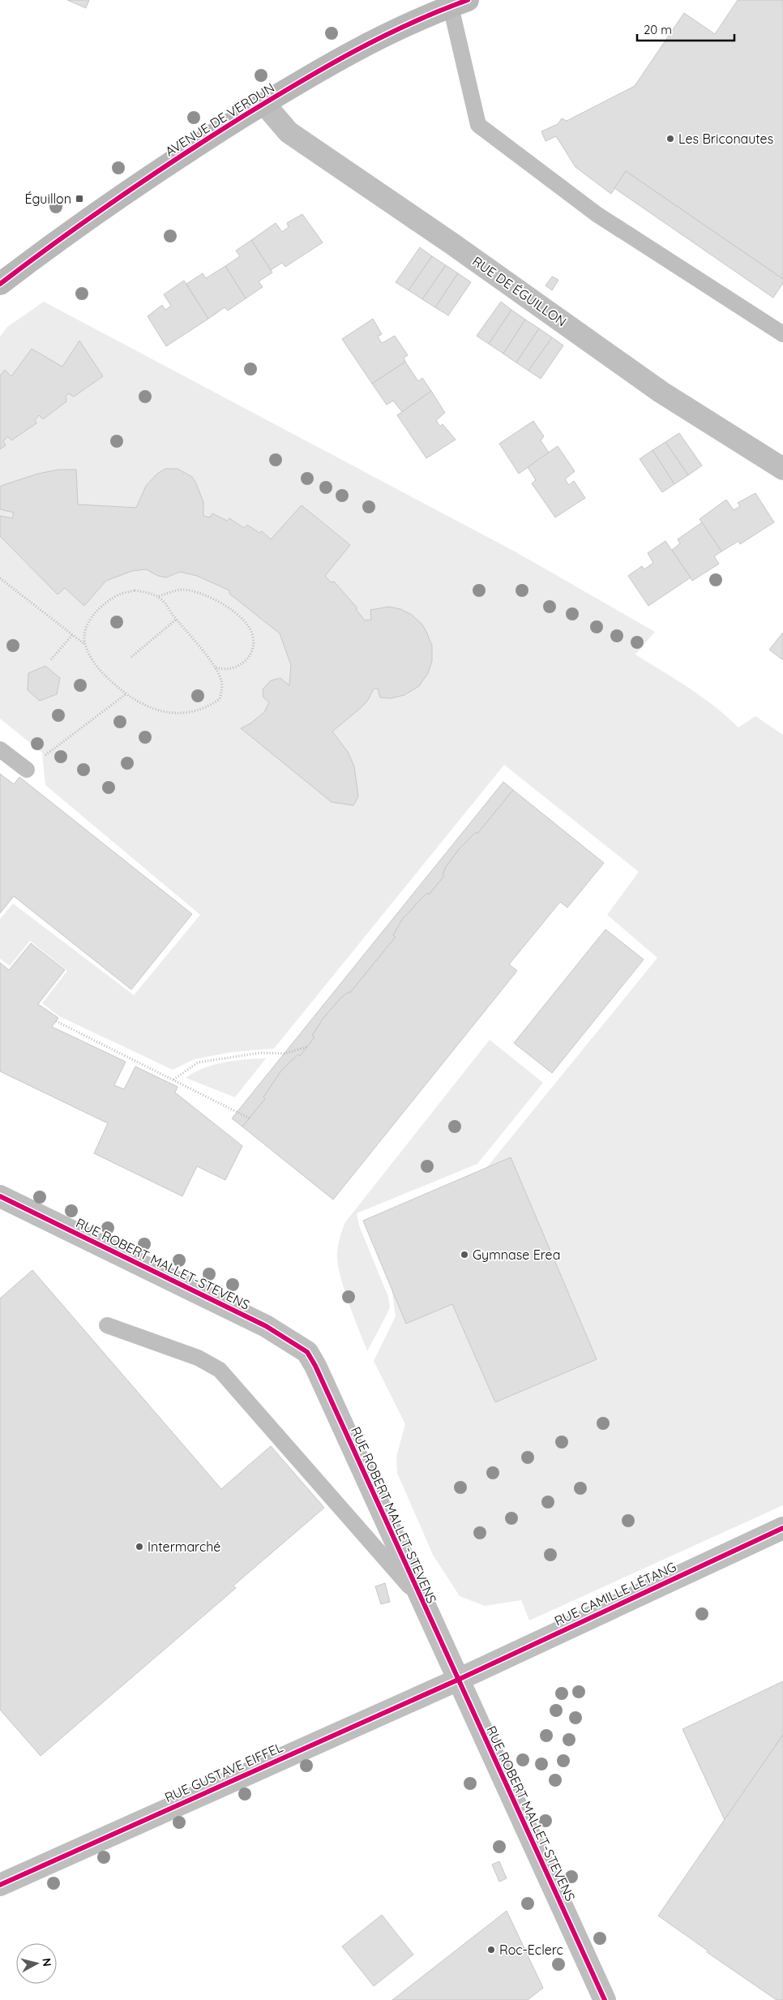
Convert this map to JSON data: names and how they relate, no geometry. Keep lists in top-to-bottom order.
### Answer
{
  "streets": {
    "main road": ["AVENUE DE VERDUN"],
    "street": [
      "RUE DE ÉGUILLON",
      "RUE ROBERT MALLET-STEVENS",
      "RUE CAMILLE LÉTANG",
      "RUE GUSTAVE EIFFEL"
    ]
  },
  "crossings": [
    ["AVENUE DE VERDUN", "RUE DE ÉGUILLON"],
    ["RUE ROBERT MALLET-STEVENS", "RUE CAMILLE LÉTANG"],
    ["RUE ROBERT MALLET-STEVENS", "RUE GUSTAVE EIFFEL"],
    ["RUE CAMILLE LÉTANG", "RUE GUSTAVE EIFFEL"]
  ],
  "places": {
    "other": [
      "Les Briconautes",
      "Gymnase Erea",
      "Intermarché",
      "Roc-Eclerc"
    ],
    "transit": ["Éguillon"]
  },
  "scale_bar": "20 m",
  "north": "right"
}
